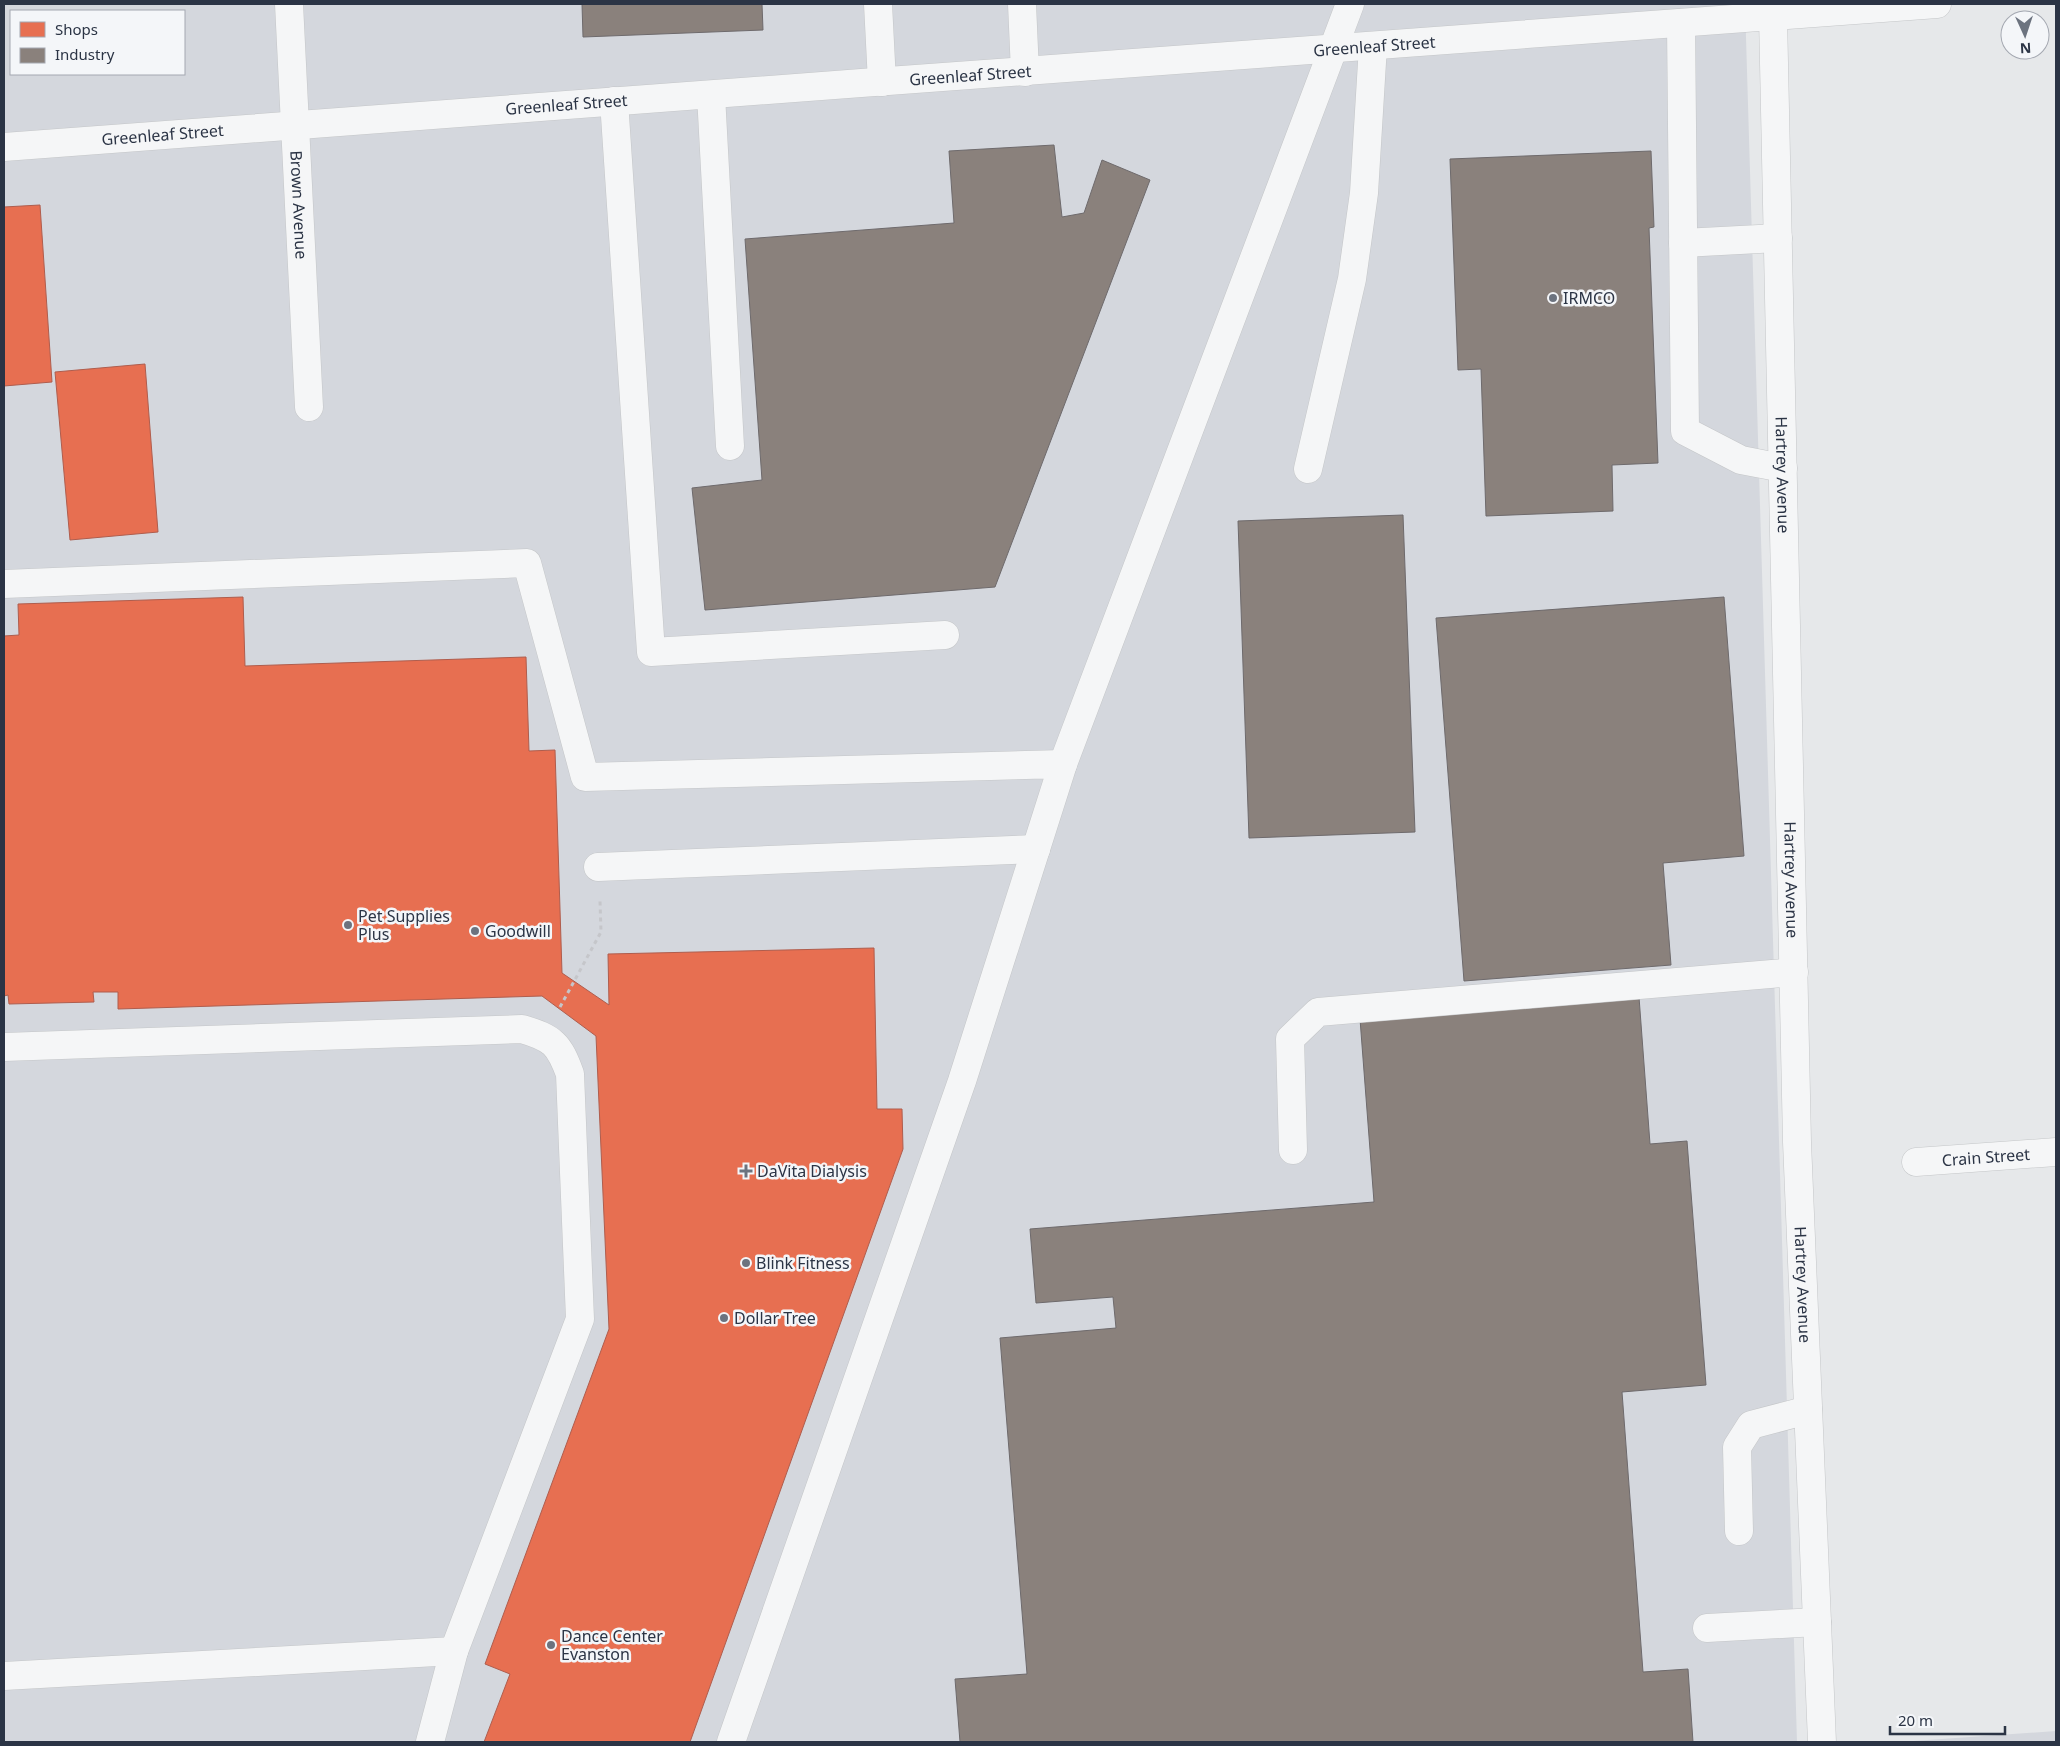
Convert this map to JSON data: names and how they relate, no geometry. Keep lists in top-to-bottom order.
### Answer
{
  "streets": {
    "street": [
      "Greenleaf Street",
      "Brown Avenue",
      "Hartrey Avenue",
      "Crain Street"
    ]
  },
  "crossings": [
    ["Greenleaf Street", "Brown Avenue"],
    ["Greenleaf Street", "Hartrey Avenue"]
  ],
  "places": {
    "other": [
      "IRMCO",
      "Pet Supplies Plus",
      "Goodwill",
      "Blink Fitness",
      "Dollar Tree",
      "Dance Center Evanston"
    ],
    "health": ["DaVita Dialysis"]
  },
  "legend": ["Shops", "Industry"],
  "scale_bar": "20 m",
  "north": "bottom"
}
